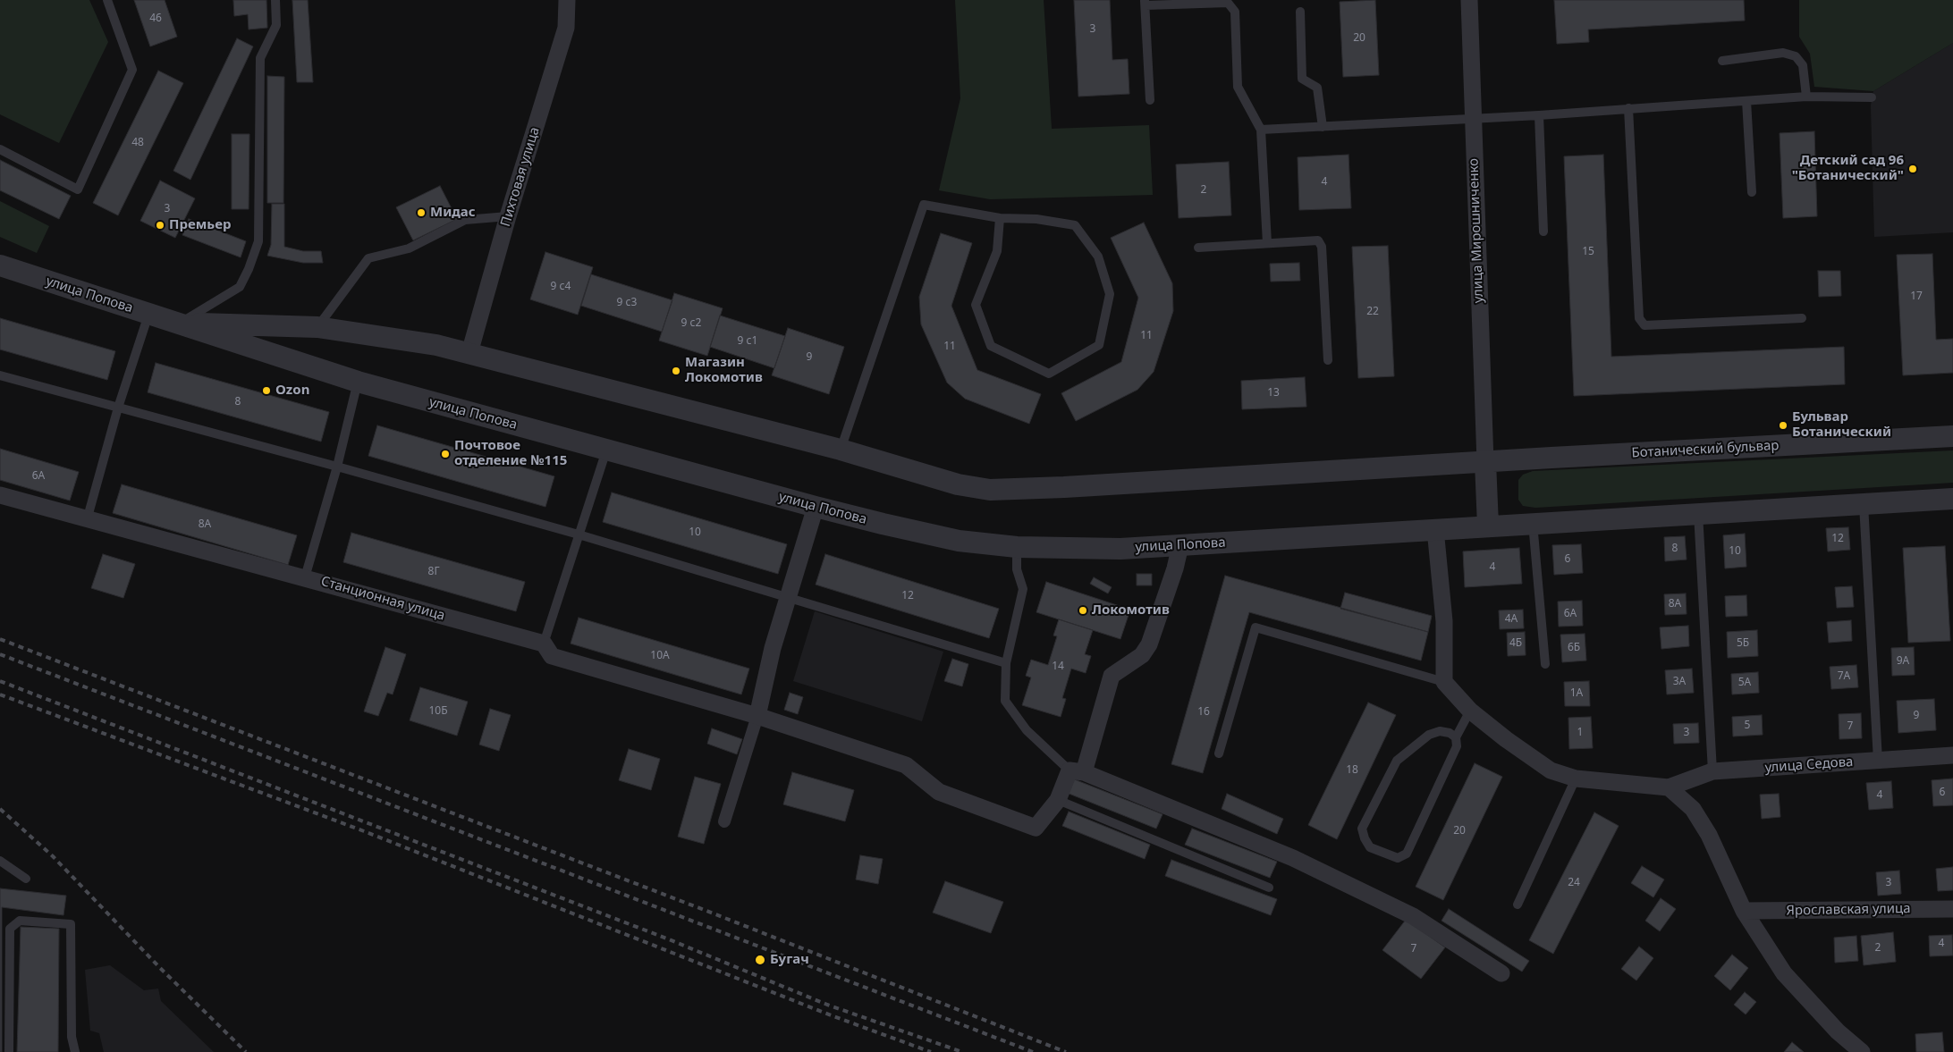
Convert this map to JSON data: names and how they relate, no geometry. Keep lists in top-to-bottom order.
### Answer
{
  "streets": {
    "street": [
      "Пихтовая улица",
      "улица Мирошниченко",
      "улица Попова",
      "Ботанический бульвар",
      "Станционная улица",
      "улица Седова",
      "Ярославская улица"
    ]
  },
  "crossings": [
    ["Пихтовая улица", "улица Попова"],
    ["улица Мирошниченко", "улица Попова"],
    ["улица Мирошниченко", "Ботанический бульвар"],
    ["улица Попова", "Ботанический бульвар"]
  ],
  "places": [
    "Детский сад 96 \"Ботанический\"",
    "Мидас",
    "Премьер",
    "Магазин Локомотив",
    "Ozon",
    "Бульвар Ботанический",
    "Почтовое отделение №115",
    "Локомотив",
    "Бугач"
  ],
  "house_numbers": [
    "46",
    "3",
    "20",
    "48",
    "4",
    "2",
    "3",
    "15",
    "9 с4",
    "17",
    "9 с3",
    "22",
    "9 с2",
    "11",
    "9 с1",
    "11",
    "9",
    "13",
    "8",
    "6А",
    "8А",
    "10",
    "12",
    "8",
    "10",
    "6",
    "4",
    "8Г",
    "12",
    "8А",
    "6А",
    "4А",
    "4Б",
    "5Б",
    "6Б",
    "10А",
    "9А",
    "14",
    "7А",
    "3А",
    "5А",
    "1А",
    "10Б",
    "16",
    "9",
    "5",
    "7",
    "1",
    "3",
    "18",
    "6",
    "4",
    "20",
    "24",
    "3",
    "4",
    "2",
    "7"
  ]
}
